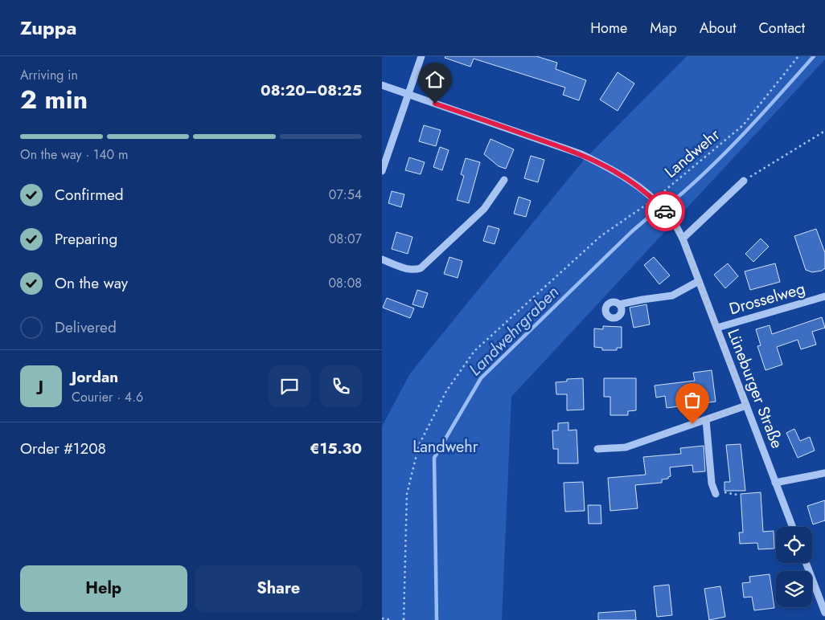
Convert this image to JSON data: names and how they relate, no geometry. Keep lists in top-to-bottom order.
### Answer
{
  "streets": {
    "street": ["Drosselweg", "Lüneburger Straße"],
    "path": ["Landwehr"]
  },
  "crossings": [
    ["Landwehr", "Lüneburger Straße"],
    ["Drosselweg", "Lüneburger Straße"]
  ],
  "water": ["Landwehrgraben"],
  "parks": ["Landwehr"],
  "page": {
    "header": "Zuppa",
    "nav": [
      "Home",
      "Map",
      "About",
      "Contact"
    ],
    "heading": ["2 min", "Arriving in", "08:20–08:25"],
    "panel": [
      "Jordan",
      "Courier · 4.6",
      "Order #1208",
      "€15.30"
    ],
    "bar": "On the way · 140 m",
    "list": [
      ["Confirmed", "07:54"],
      ["Preparing", "08:07"],
      ["On the way", "08:08"],
      "Delivered"
    ],
    "round": "J",
    "buttons": ["Help", "Share"]
  }
}
